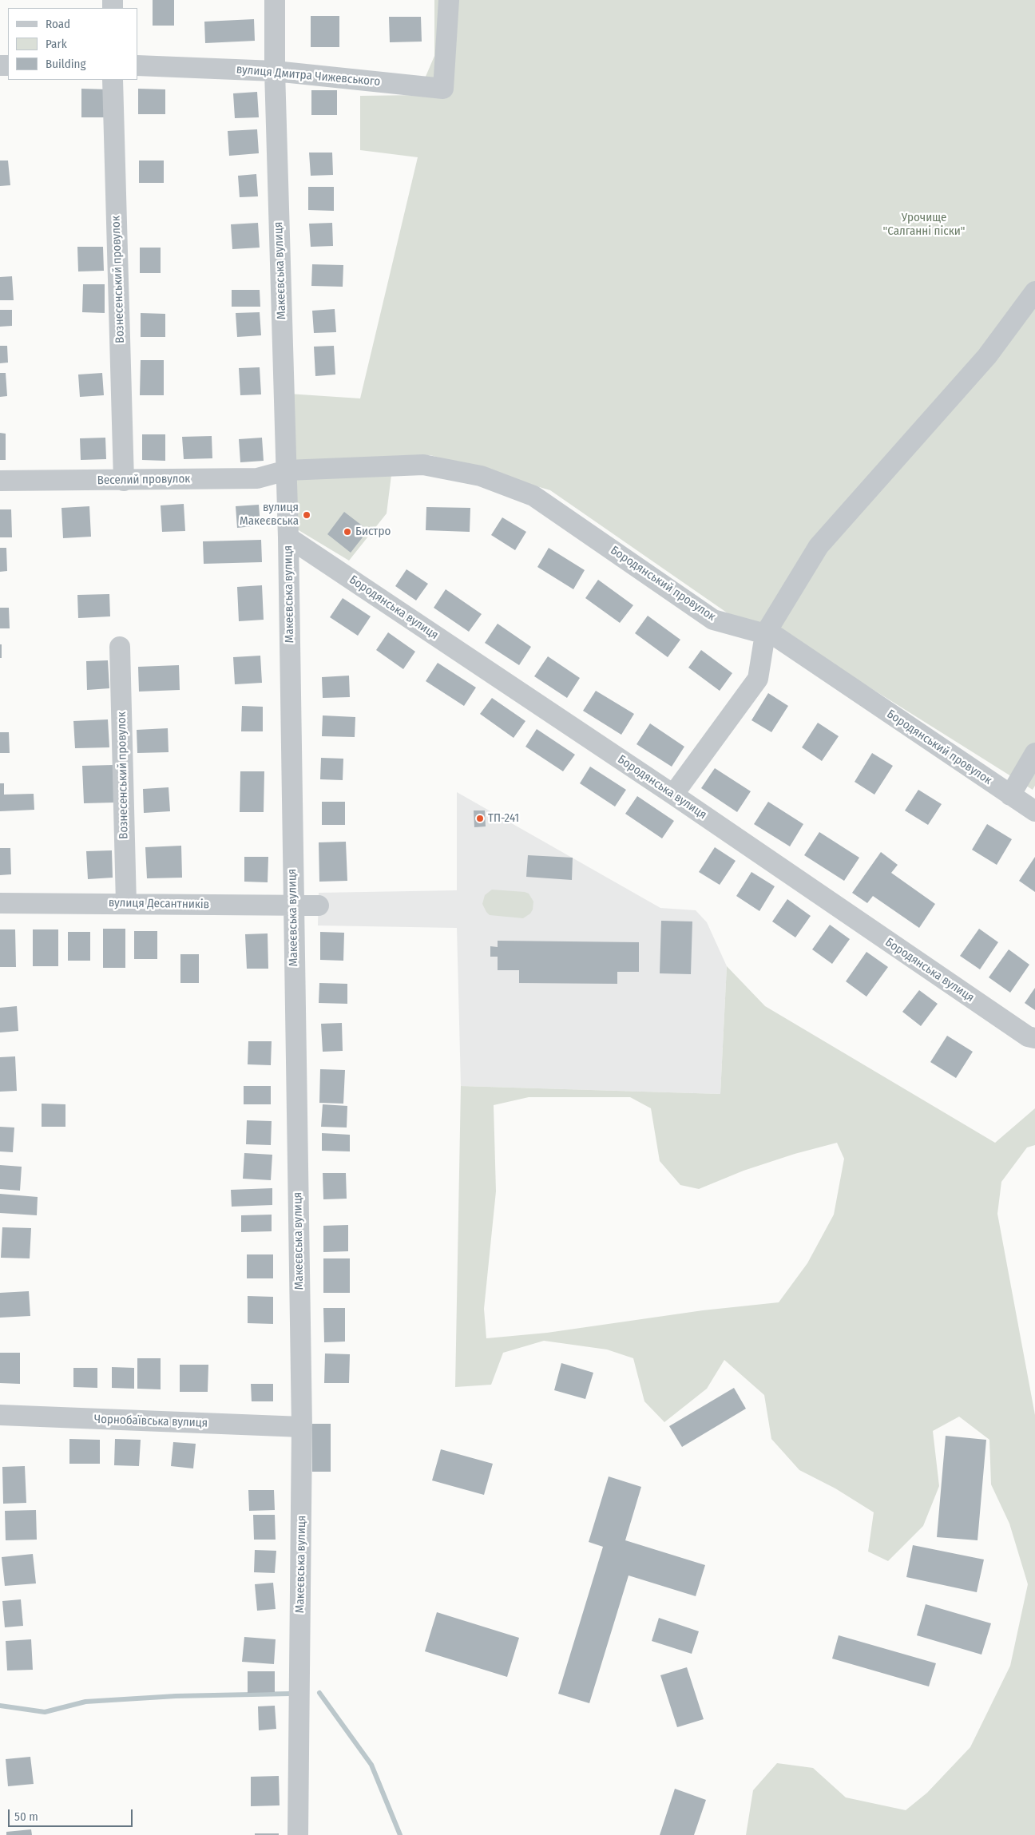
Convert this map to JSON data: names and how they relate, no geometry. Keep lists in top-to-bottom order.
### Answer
{
  "streets": {
    "street": [
      "вулиця Дмитра Чижевського",
      "Макеєвська вулиця",
      "Вознесенський провулок",
      "Веселий провулок",
      "Бородянський провулок",
      "Бородянська вулиця",
      "вулиця Десантників",
      "Чорнобаївська вулиця"
    ]
  },
  "crossings": [
    ["вулиця Дмитра Чижевського", "Макеєвська вулиця"],
    ["Макеєвська вулиця", "Веселий провулок"],
    ["Макеєвська вулиця", "Бородянський провулок"],
    ["Макеєвська вулиця", "Бородянська вулиця"],
    ["Макеєвська вулиця", "вулиця Десантників"],
    ["Макеєвська вулиця", "Чорнобаївська вулиця"],
    ["Вознесенський провулок", "Веселий провулок"],
    ["Вознесенський провулок", "вулиця Десантників"],
    ["Веселий провулок", "Бородянський провулок"]
  ],
  "parks": ["Урочище \"Салганні піски\""],
  "places": ["вулиця Макеєвська", "Бистро", "ТП-241"],
  "legend": ["Road", "Park", "Building"],
  "scale_bar": "50 m"
}
